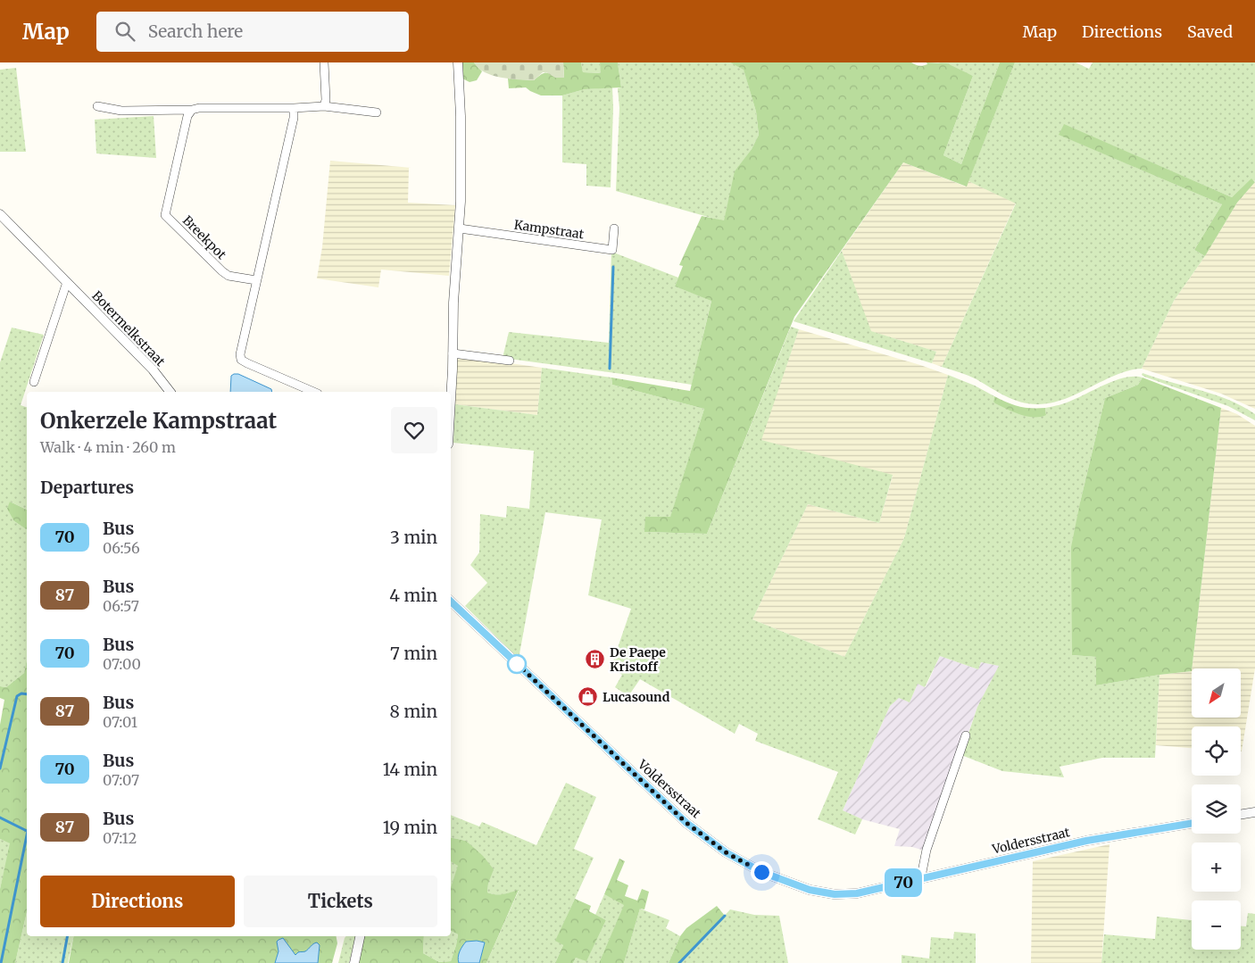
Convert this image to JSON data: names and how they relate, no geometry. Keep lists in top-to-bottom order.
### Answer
{
  "streets": {
    "street": [
      "Kampstraat",
      "Breekpot",
      "Botermelkstraat",
      "Voldersstraat"
    ]
  },
  "places": {
    "building": ["De Paepe Kristoff"],
    "shop": ["Lucasound"]
  },
  "lines": ["bus line 70"],
  "north": "bottom left",
  "page": {
    "header": "Map",
    "search": "Search here",
    "nav": ["Map", "Directions", "Saved"],
    "on_map": "70",
    "heading": [
      ["Onkerzele Kampstraat", "Walk · 4 min · 260 m"],
      "Departures"
    ],
    "list": [
      {
        "mark": "70",
        "name": "Bus",
        "note": "06:56",
        "value": "3 min"
      },
      {
        "mark": "87",
        "name": "Bus",
        "note": "06:57",
        "value": "4 min"
      },
      {
        "mark": "70",
        "name": "Bus",
        "note": "07:00",
        "value": "7 min"
      },
      {
        "mark": "87",
        "name": "Bus",
        "note": "07:01",
        "value": "8 min"
      },
      {
        "mark": "70",
        "name": "Bus",
        "note": "07:07",
        "value": "14 min"
      },
      {
        "mark": "87",
        "name": "Bus",
        "note": "07:12",
        "value": "19 min"
      }
    ],
    "map_buttons": ["+", "−"],
    "buttons": ["Directions", "Tickets"]
  }
}
